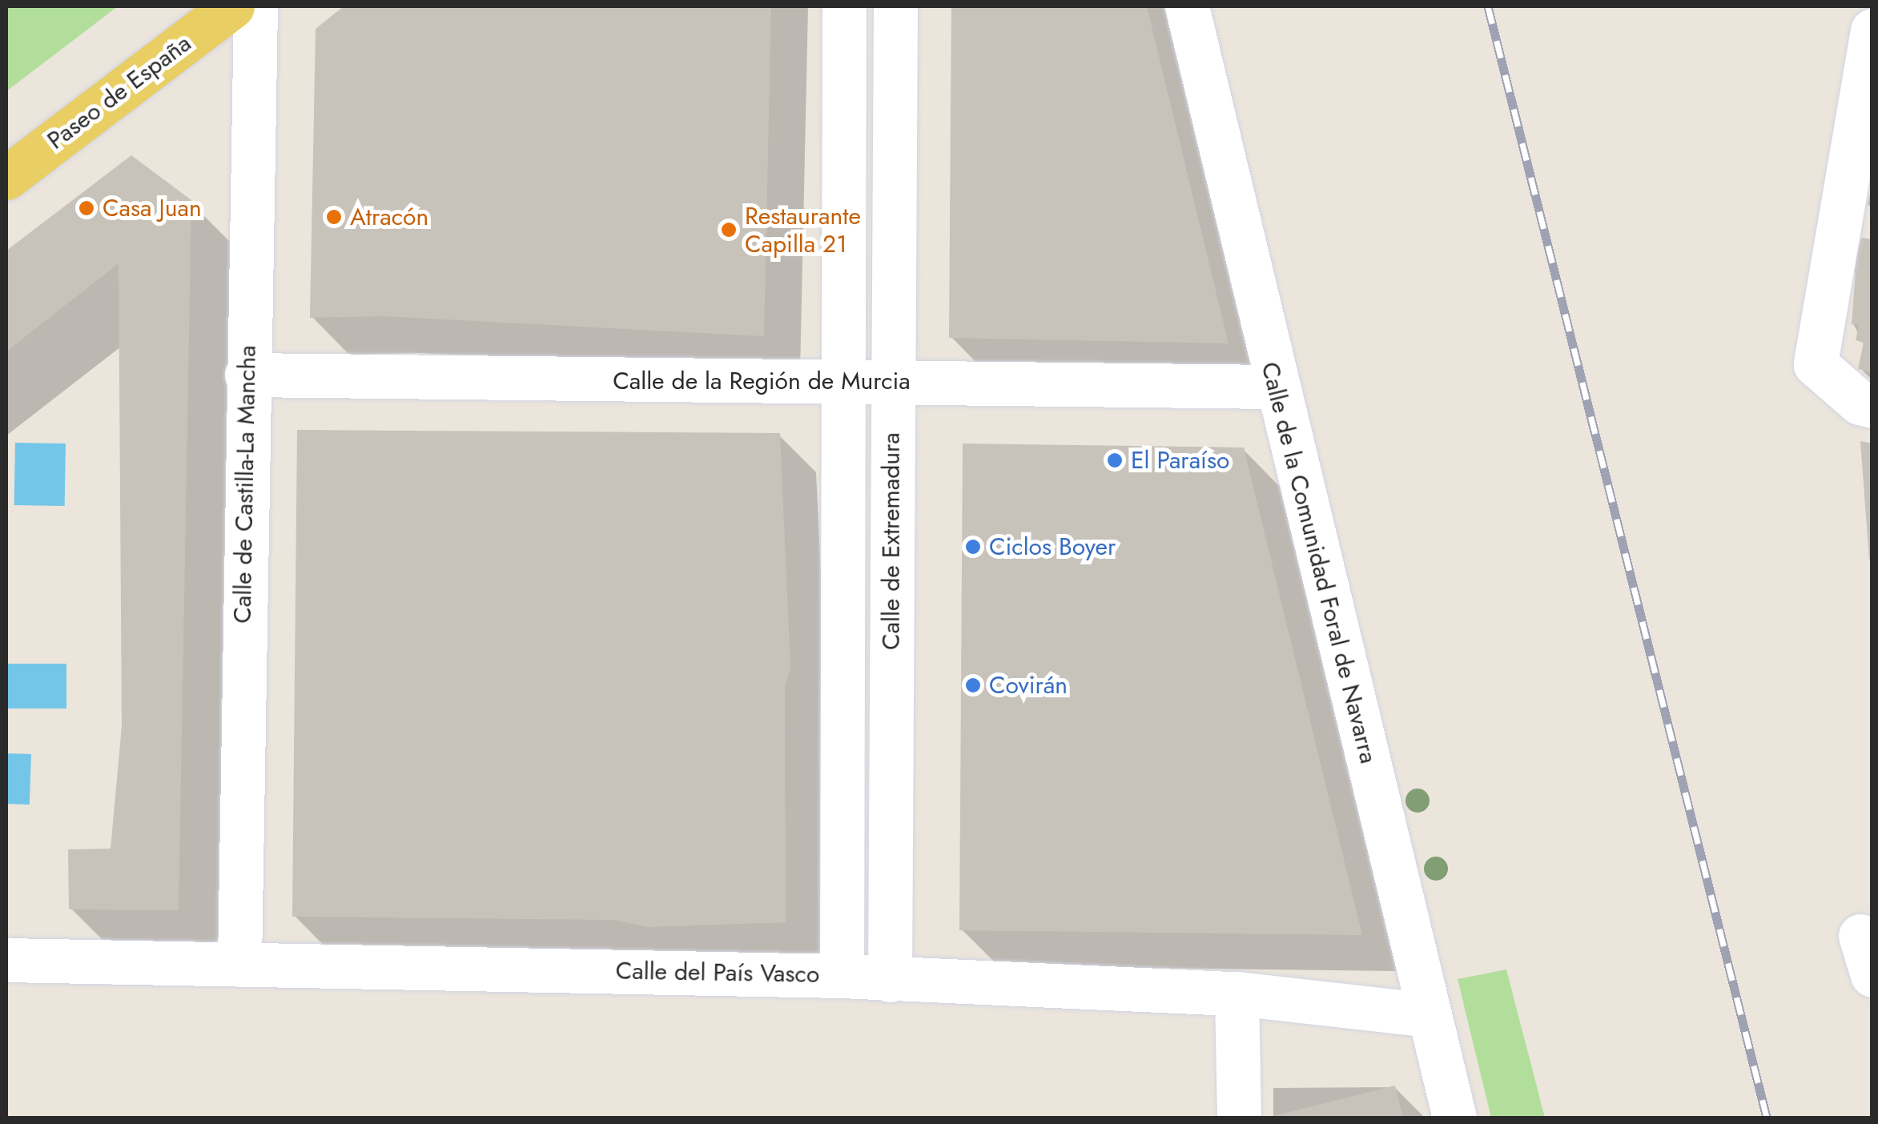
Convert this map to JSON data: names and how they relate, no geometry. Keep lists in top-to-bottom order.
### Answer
{
  "streets": {
    "main road": ["Paseo de España"],
    "street": [
      "Calle de la Región de Murcia",
      "Calle de Castilla-La Mancha",
      "Calle de Extremadura",
      "Calle de la Comunidad Foral de Navarra",
      "Calle del País Vasco"
    ]
  },
  "crossings": [
    ["Calle de la Región de Murcia", "Calle de Castilla-La Mancha"],
    ["Calle de la Región de Murcia", "Calle de Extremadura"],
    ["Calle de la Región de Murcia", "Calle de la Comunidad Foral de Navarra"],
    ["Calle de Castilla-La Mancha", "Calle del País Vasco"],
    ["Calle de Extremadura", "Calle del País Vasco"],
    ["Calle de la Comunidad Foral de Navarra", "Calle del País Vasco"]
  ],
  "places": [
    "Casa Juan",
    "Atracón",
    "Restaurante Capilla 21",
    "El Paraíso",
    "Ciclos Boyer",
    "Covirán"
  ]
}
